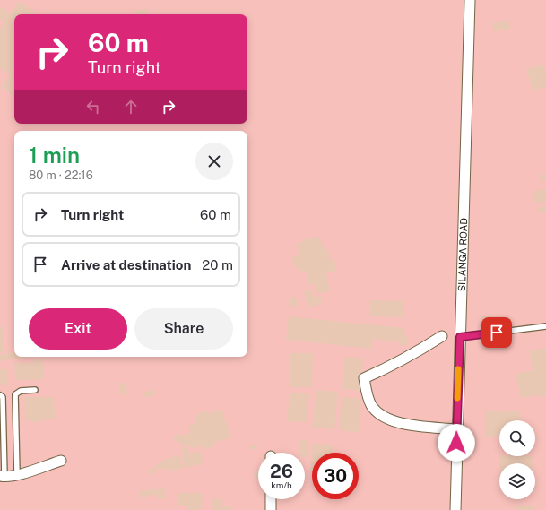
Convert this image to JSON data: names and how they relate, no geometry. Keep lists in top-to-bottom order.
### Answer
{
  "streets": {
    "street": ["SILANGA ROAD"]
  },
  "page": {
    "turn": ["60 m", "Turn right"],
    "heading": ["1 min", "80 m · 22:16"],
    "list": [
      {
        "name": "Turn right",
        "value": "60 m"
      },
      {
        "name": "Arrive at destination",
        "value": "20 m"
      }
    ],
    "buttons": ["Exit", "Share"],
    "speed": "26 km/h",
    "limit": "30"
  }
}
